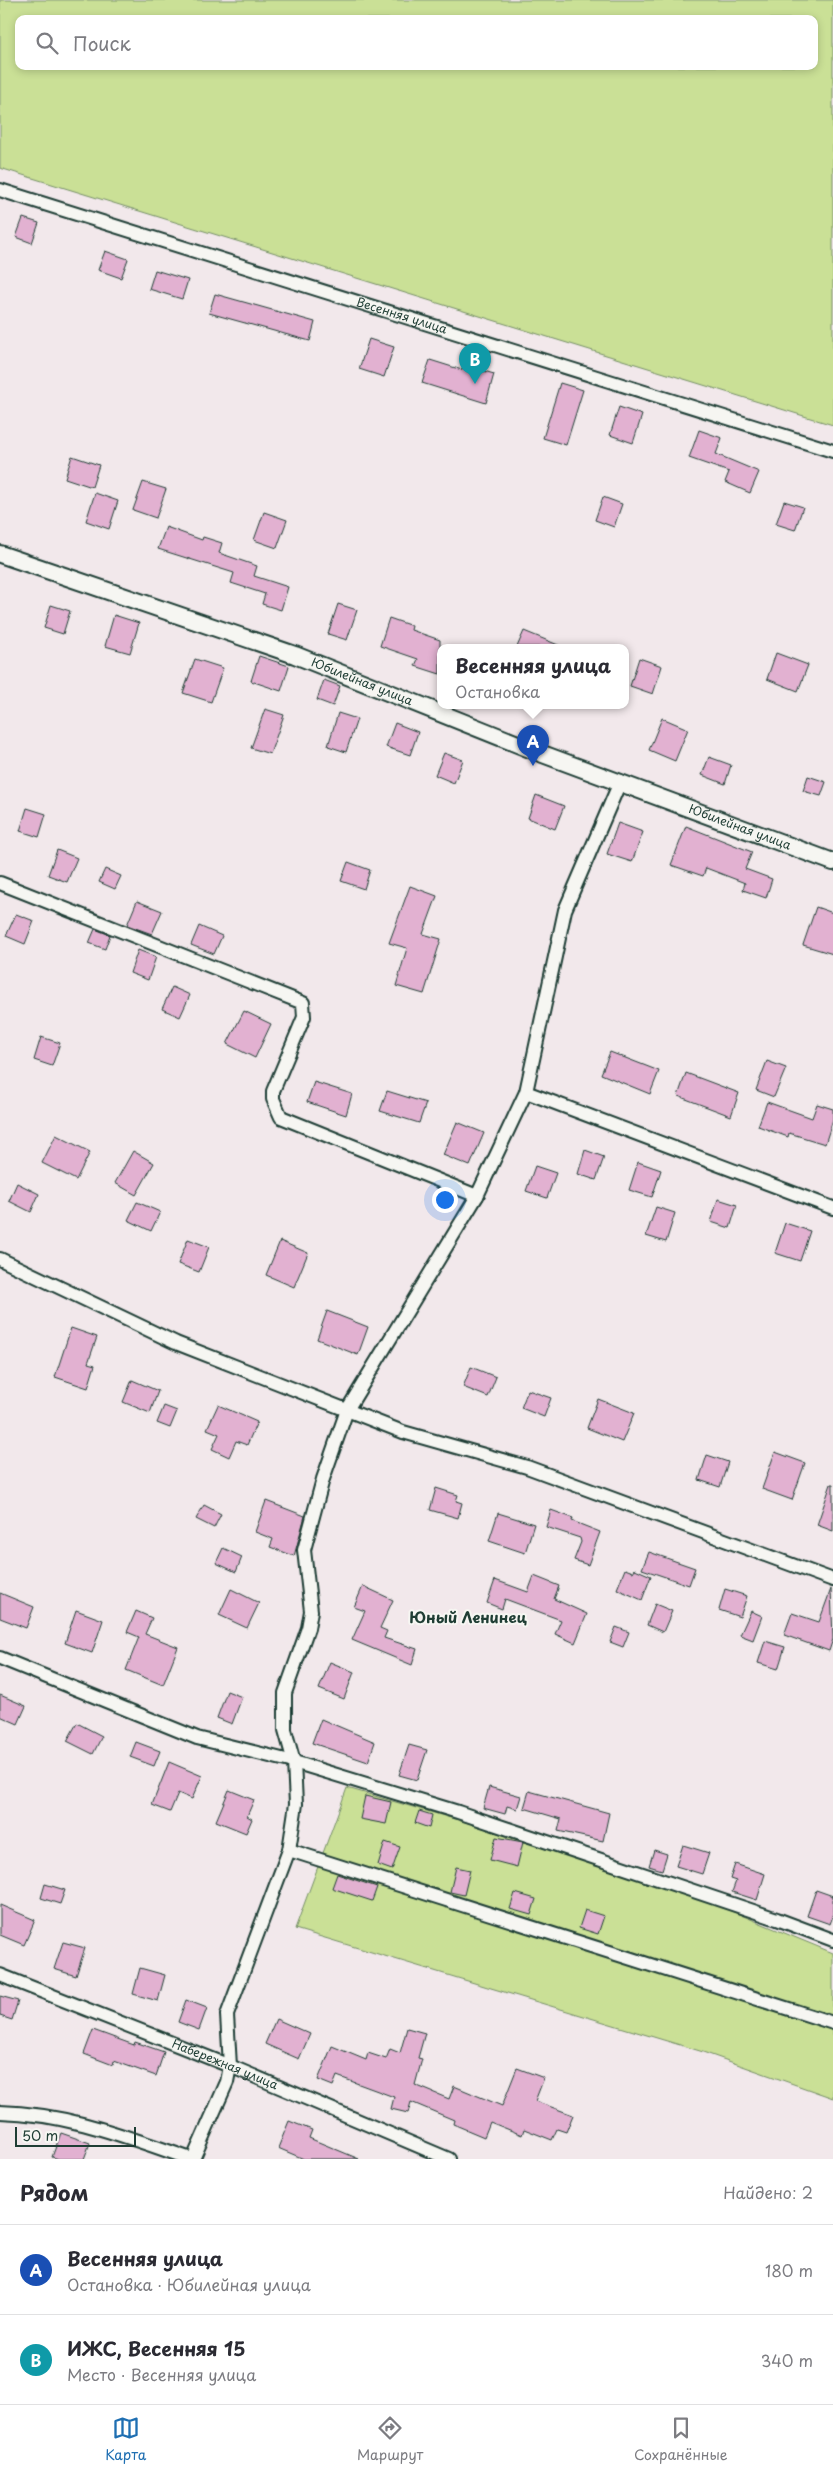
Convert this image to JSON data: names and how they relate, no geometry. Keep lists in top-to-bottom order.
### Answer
{
  "streets": {
    "street": ["Весенняя улица", "Юбилейная улица", "Набережная улица"]
  },
  "districts": ["Юный Ленинец"],
  "scale_bar": "50 m",
  "page": {
    "search": "Поиск",
    "pins": ["B", "A"],
    "popup": ["Весенняя улица", "Остановка"],
    "scale": "50 m",
    "heading": ["Рядом", "Найдено: 2"],
    "list": [
      {
        "mark": "A",
        "name": "Весенняя улица",
        "note": "Остановка · Юбилейная улица",
        "value": "180 m"
      },
      {
        "mark": "B",
        "name": "ИЖС, Весенняя 15",
        "note": "Место · Весенняя улица",
        "value": "340 m"
      }
    ],
    "nav": ["Карта", "Маршрут", "Сохранённые"]
  }
}
